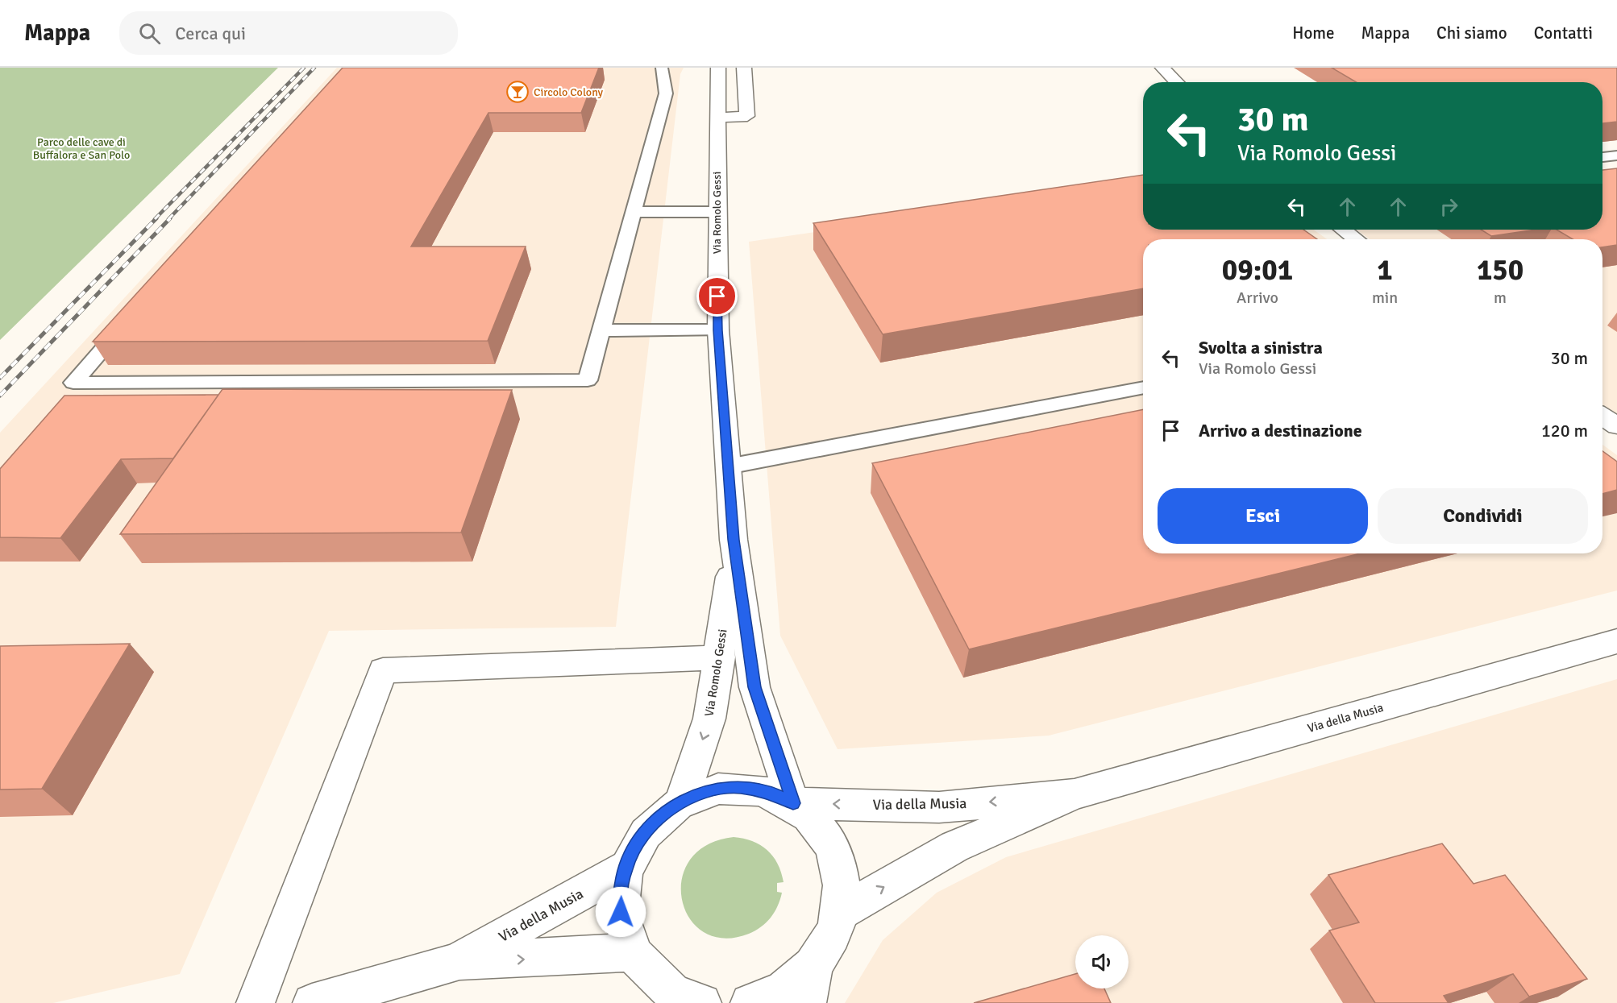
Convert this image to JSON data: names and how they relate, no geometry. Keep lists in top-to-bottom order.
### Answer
{
  "streets": {
    "street": ["Via Romolo Gessi", "Via della Musia"]
  },
  "crossings": [
    ["Via Romolo Gessi", "Via della Musia"]
  ],
  "parks": ["Parco delle cave di Buffalora e San Polo"],
  "places": {
    "bar": ["Circolo Colony"]
  },
  "page": {
    "header": "Mappa",
    "search": "Cerca qui",
    "nav": [
      "Home",
      "Mappa",
      "Chi siamo",
      "Contatti"
    ],
    "turn": ["30 m", "Via Romolo Gessi"],
    "eta": [
      "09:01",
      "Arrivo",
      "1",
      "min",
      "150",
      "m"
    ],
    "list": [
      {
        "name": "Svolta a sinistra",
        "note": "Via Romolo Gessi",
        "value": "30 m"
      },
      {
        "name": "Arrivo a destinazione",
        "value": "120 m"
      }
    ],
    "buttons": ["Esci", "Condividi"]
  }
}
